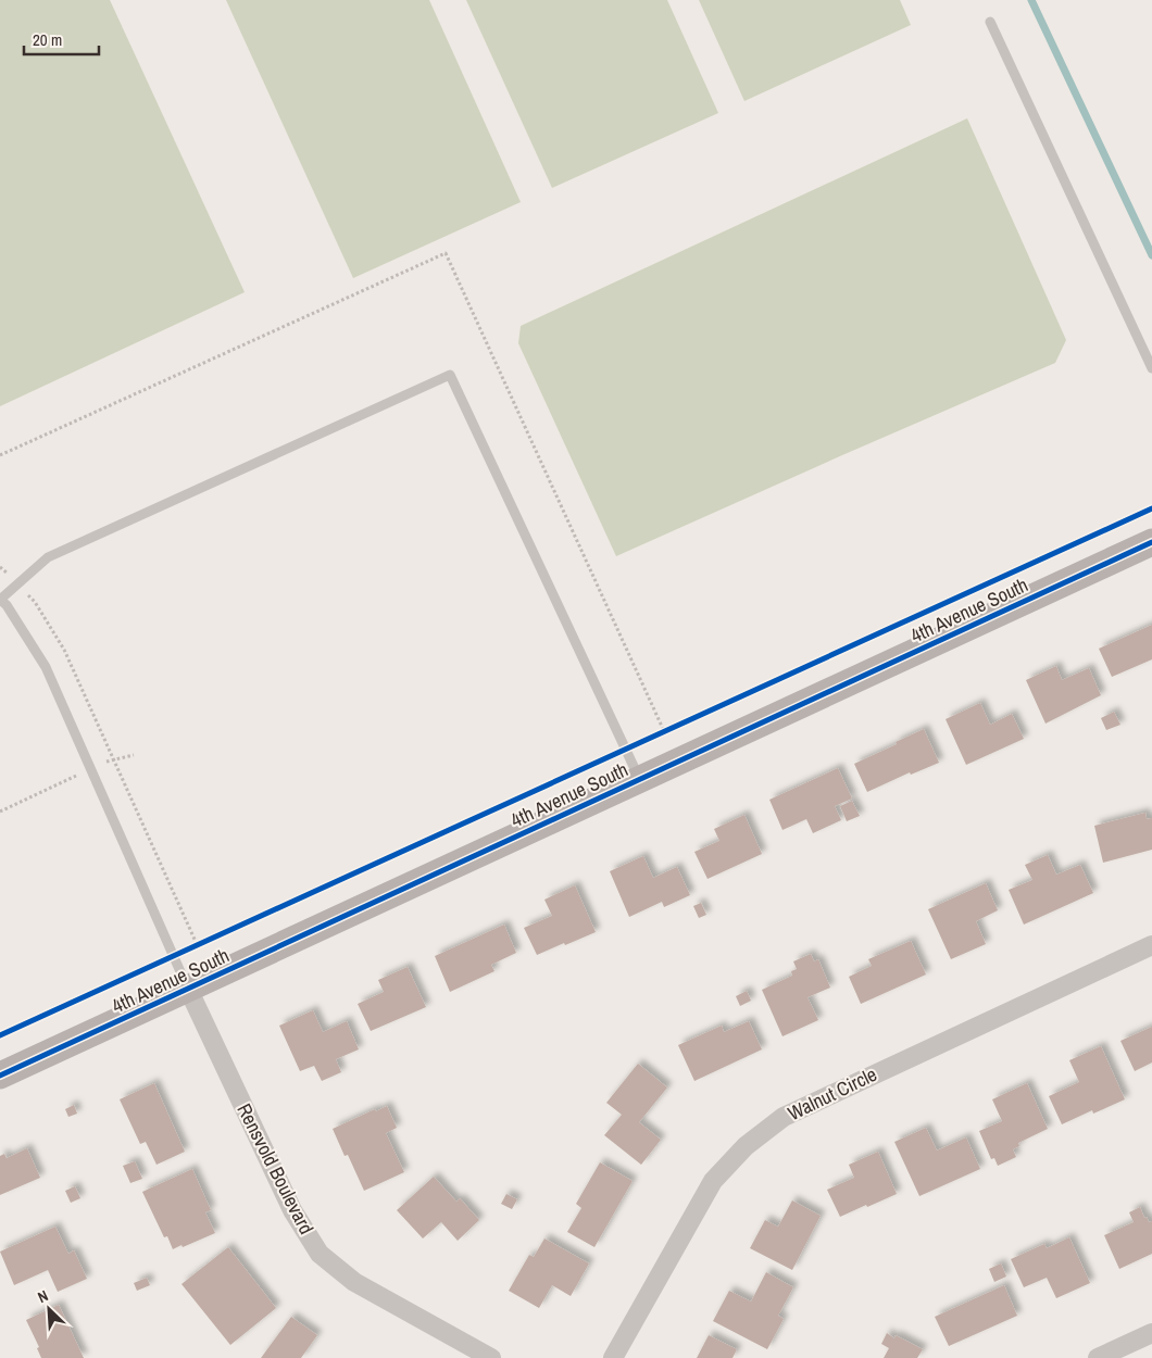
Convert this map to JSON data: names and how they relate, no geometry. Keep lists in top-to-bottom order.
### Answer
{
  "streets": {
    "street": ["4th Avenue South", "Walnut Circle", "Rensvold Boulevard"]
  },
  "crossings": [
    ["4th Avenue South", "Rensvold Boulevard"]
  ],
  "scale_bar": "20 m",
  "north": "top left"
}
